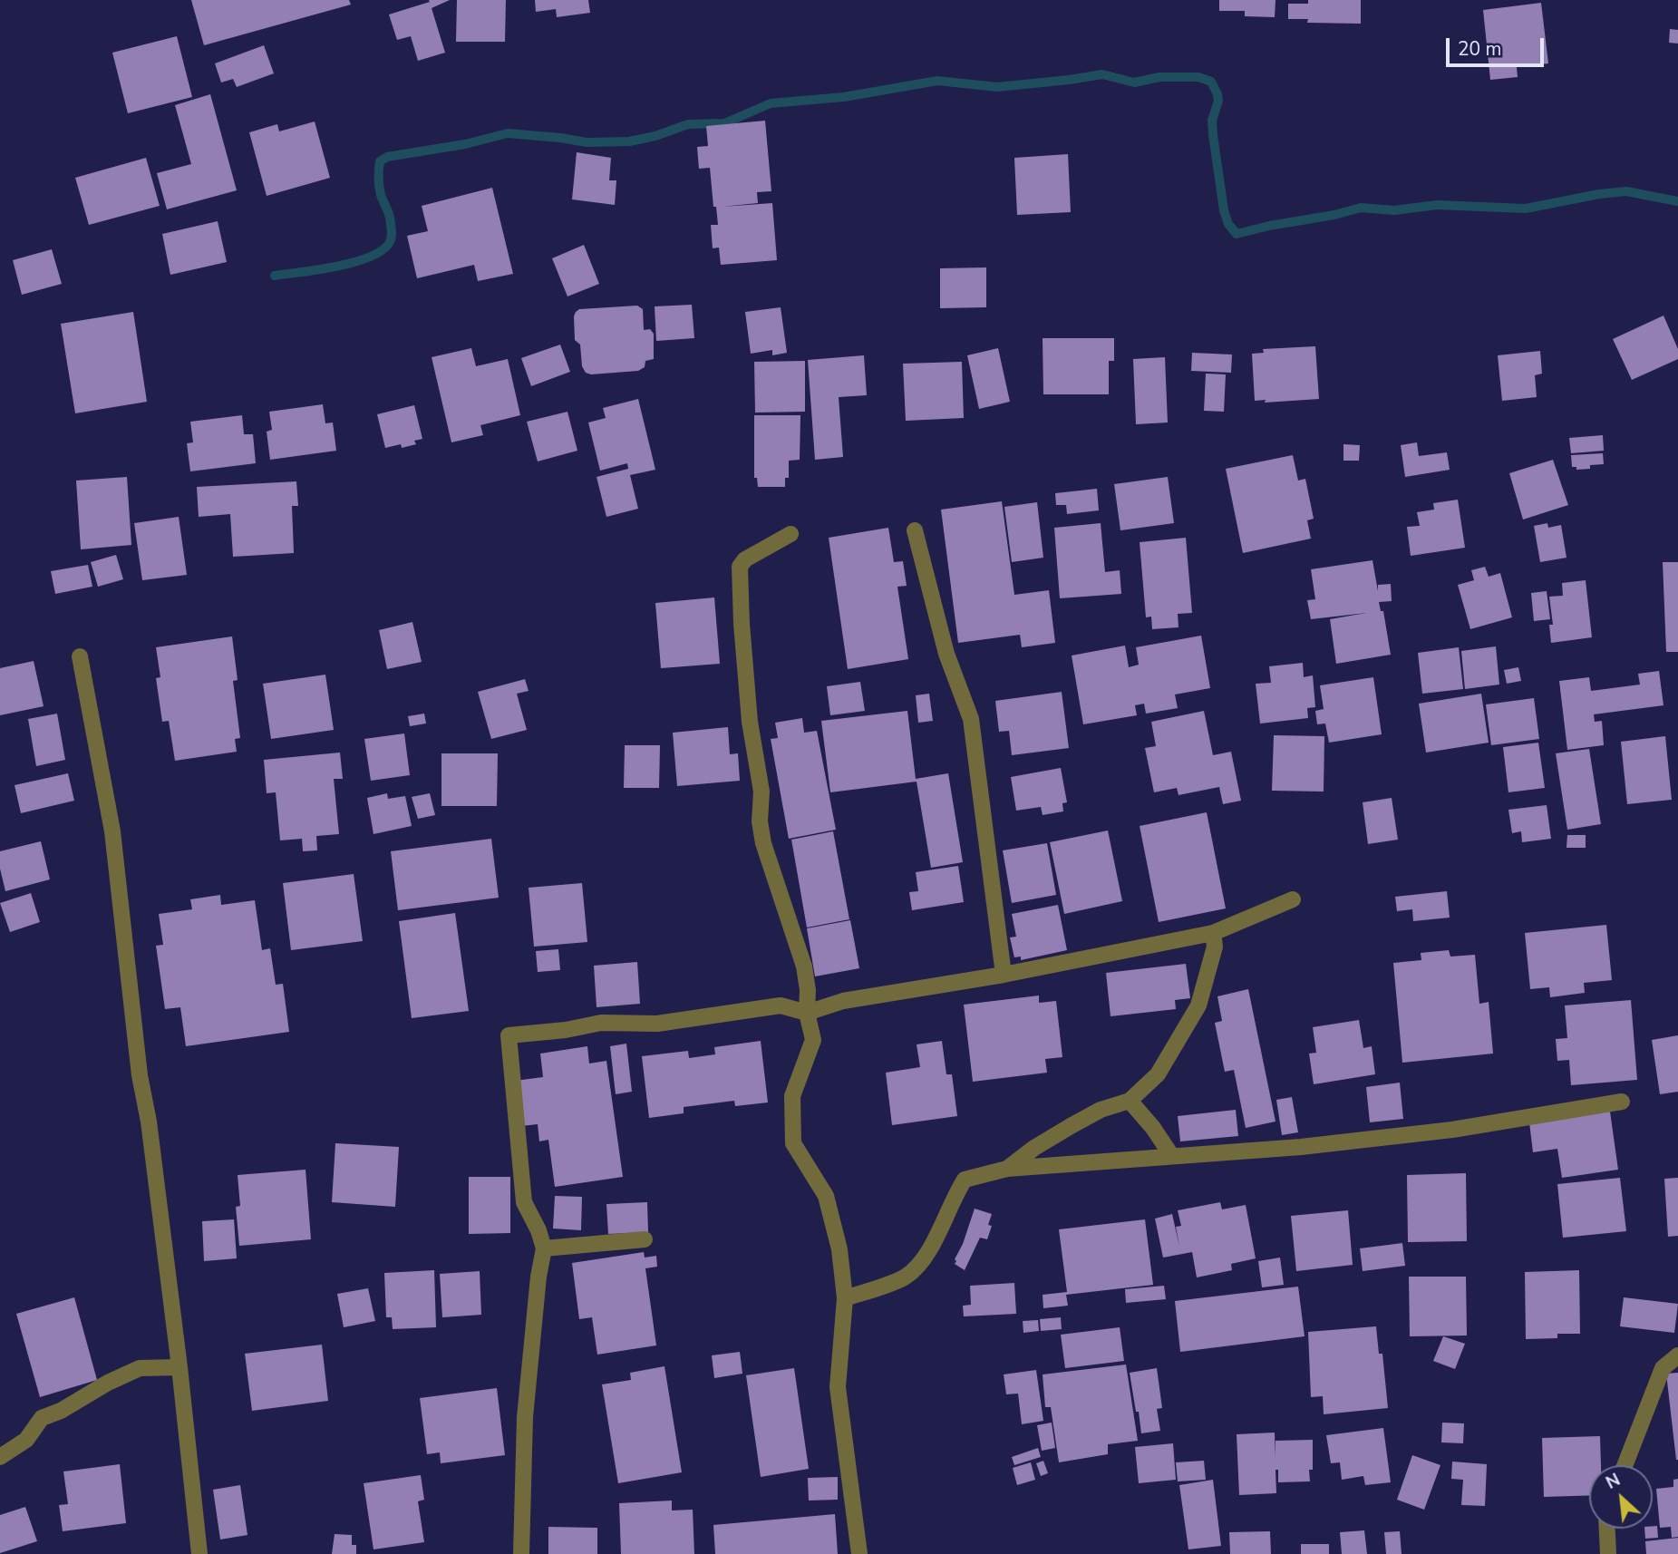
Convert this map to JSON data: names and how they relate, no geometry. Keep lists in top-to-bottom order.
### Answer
{
  "scale_bar": "20 m",
  "north": "top left"
}
